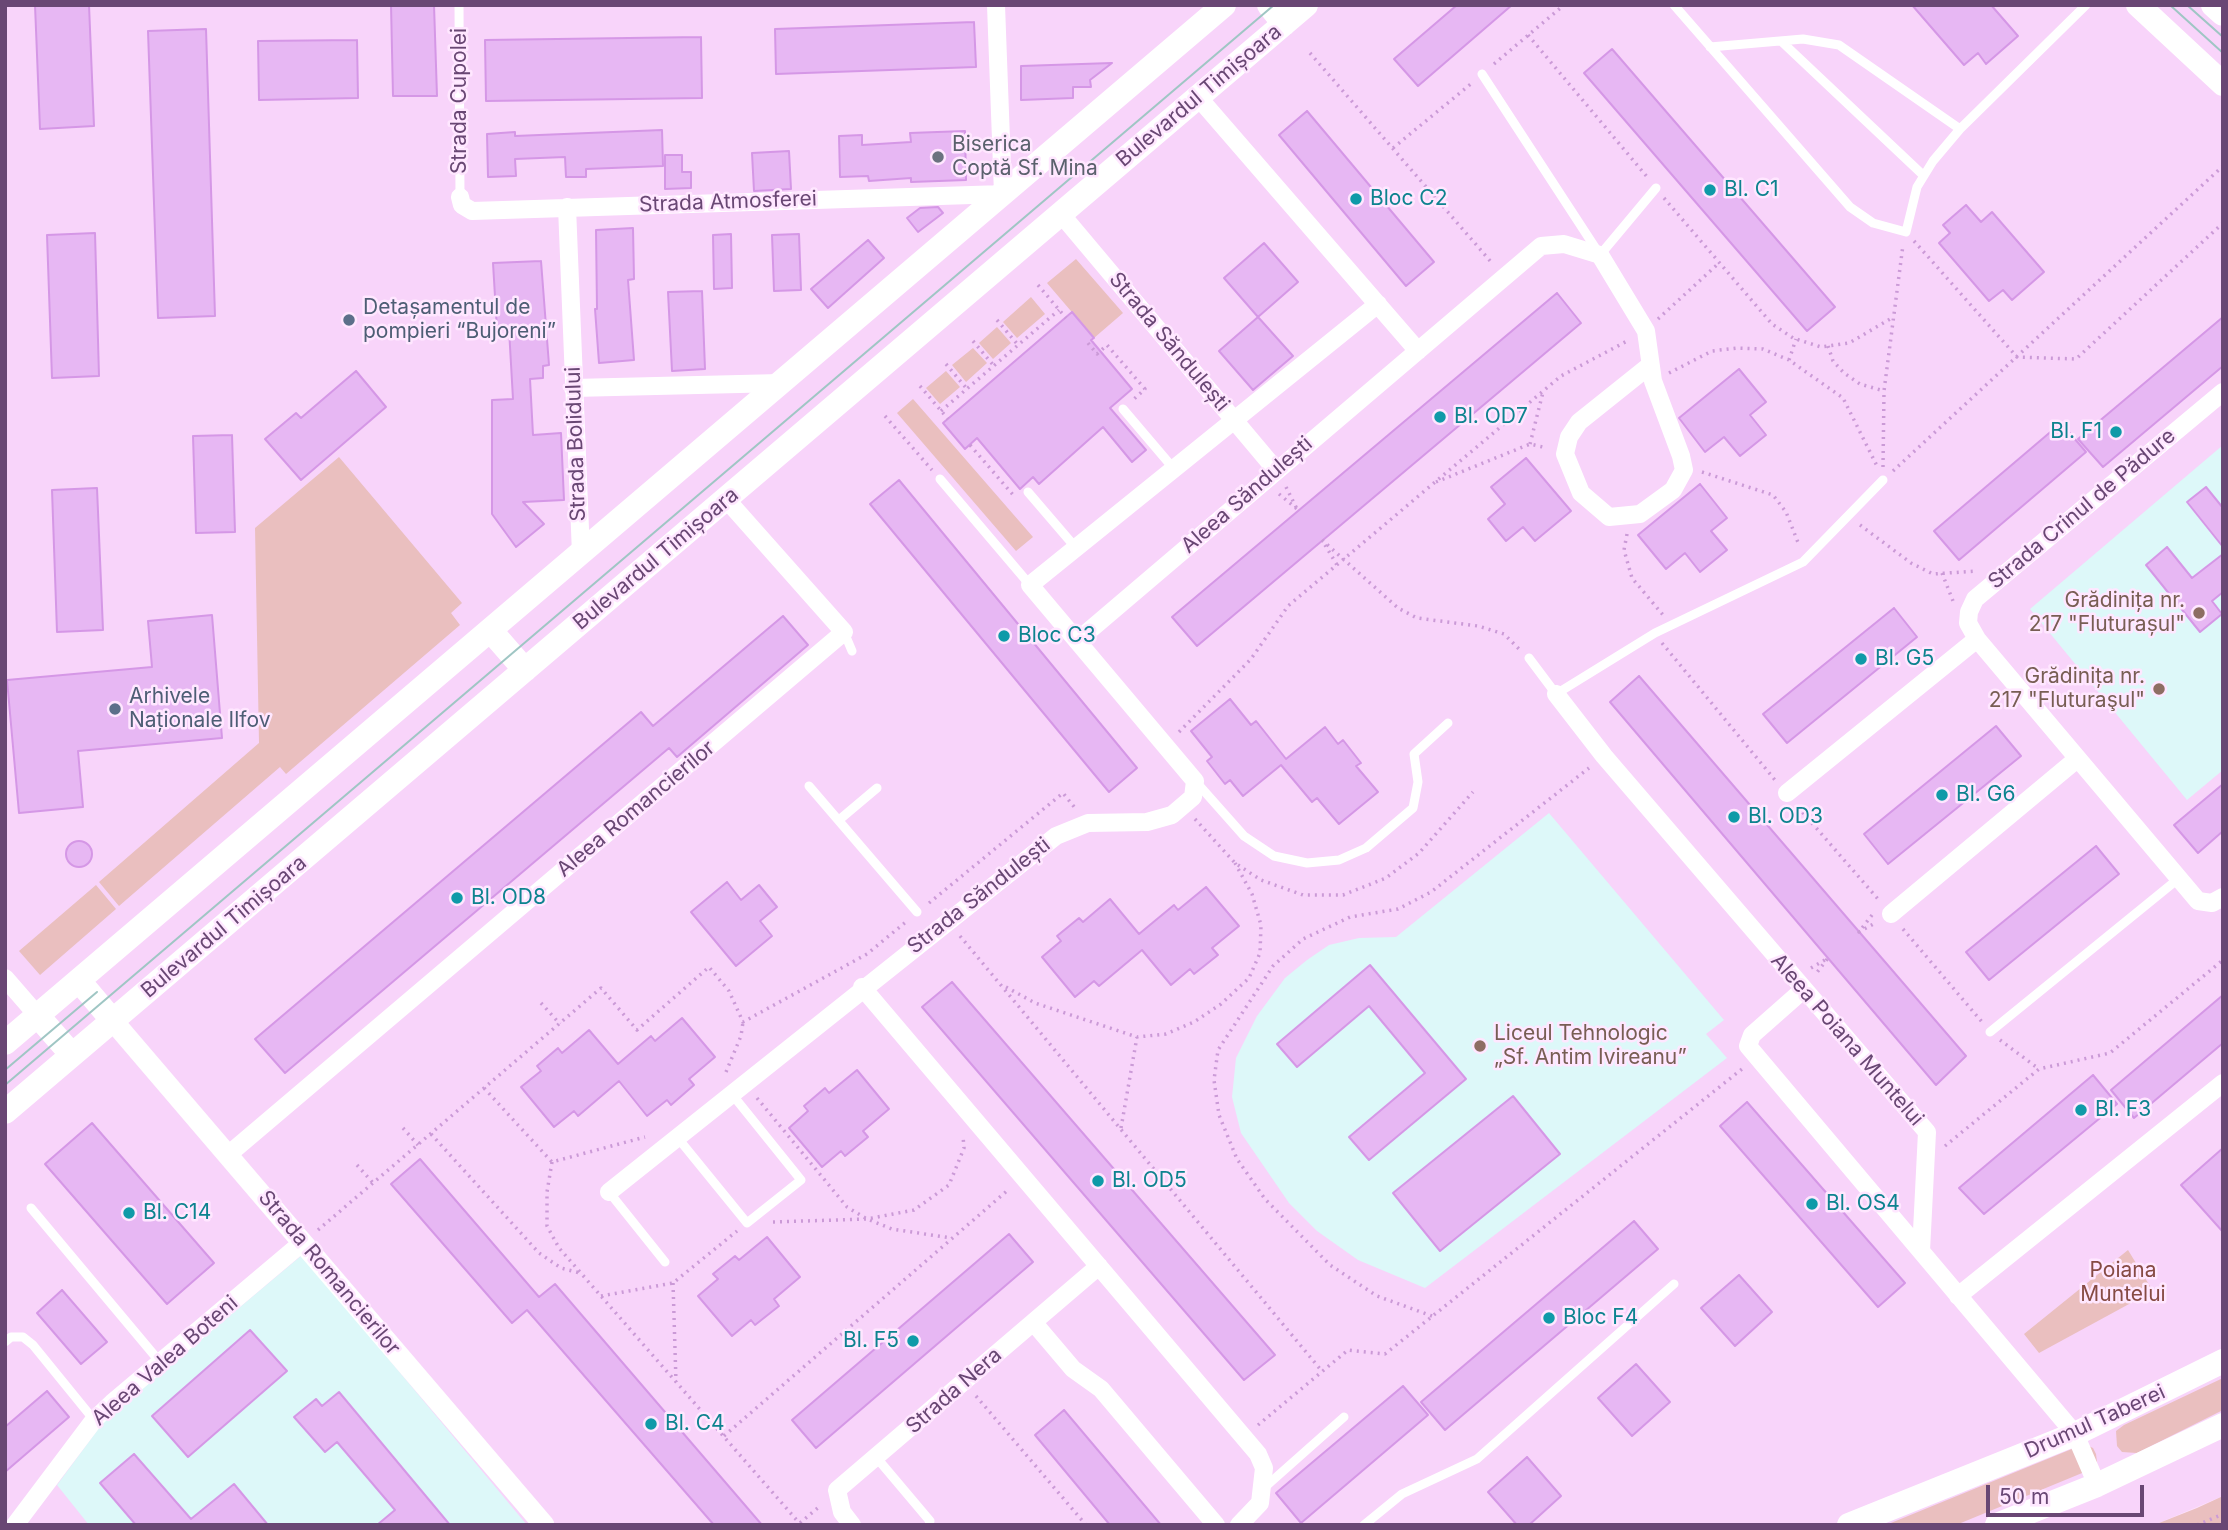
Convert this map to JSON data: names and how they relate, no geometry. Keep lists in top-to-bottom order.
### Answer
{
  "streets": {
    "main road": ["Bulevardul Timișoara", "Drumul Taberei"],
    "street": [
      "Strada Atmosferei",
      "Strada Săndulești",
      "Strada Bolidului",
      "Aleea Săndulești",
      "Strada Crinul de Pădure",
      "Aleea Romancierilor",
      "Aleea Poiana Muntelui",
      "Strada Romancierilor",
      "Aleea Valea Boteni",
      "Strada Nera"
    ],
    "lane": ["Strada Cupolei"]
  },
  "crossings": [
    ["Bulevardul Timișoara", "Strada Săndulești"],
    ["Bulevardul Timișoara", "Strada Romancierilor"],
    ["Strada Cupolei", "Strada Atmosferei"],
    ["Strada Atmosferei", "Strada Bolidului"],
    ["Strada Săndulești", "Aleea Săndulești"],
    ["Aleea Romancierilor", "Strada Romancierilor"],
    ["Strada Romancierilor", "Aleea Valea Boteni"]
  ],
  "parks": ["Poiana Muntelui"],
  "places": [
    "Biserica Coptă Sf. Mina",
    "Bl. C1",
    "Bloc C2",
    "Detașamentul de pompieri “Bujoreni”",
    "Bl. OD7",
    "Bl. F1",
    "Grădinița nr. 217 \"Fluturașul\"",
    "Bloc C3",
    "Bl. G5",
    "Grădinița nr. 217 \"Fluturaşul\"",
    "Arhivele Naționale Ilfov",
    "Bl. G6",
    "Bl. OD3",
    "Bl. OD8",
    "Liceul Tehnologic „Sf. Antim Ivireanu”",
    "Bl. F3",
    "Bl. OD5",
    "Bl. OS4",
    "Bl. C14",
    "Bloc F4",
    "Bl. F5",
    "Bl. C4"
  ],
  "scale_bar": "50 m"
}
